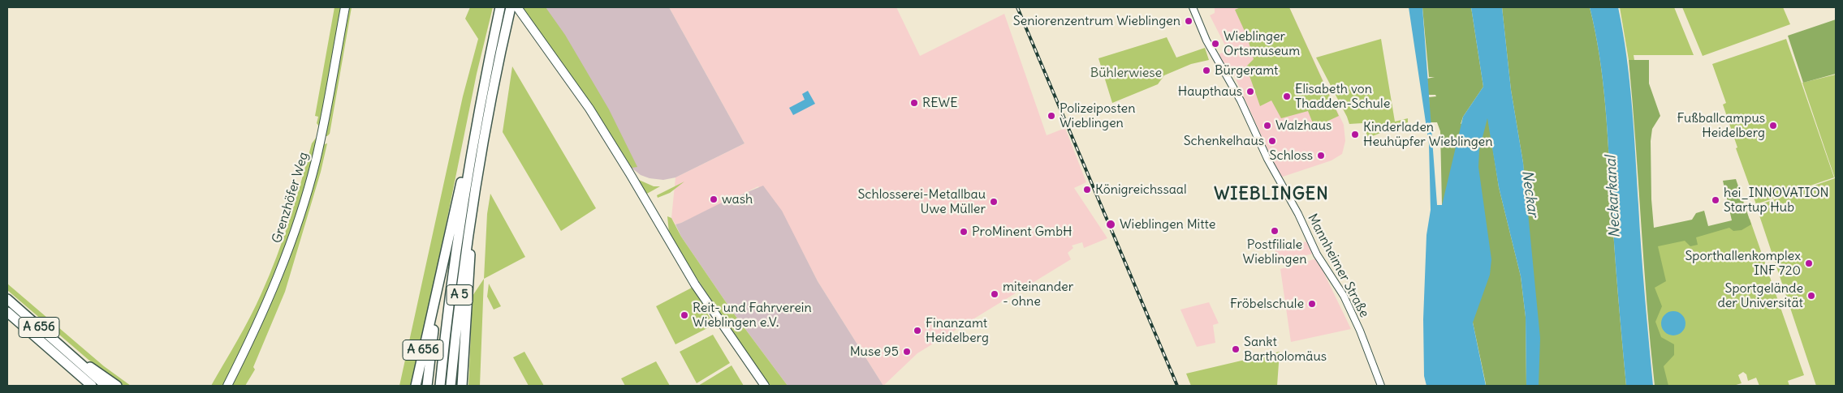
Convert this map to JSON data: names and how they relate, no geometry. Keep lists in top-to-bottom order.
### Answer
{
  "streets": {
    "highway": ["A 5", "A 656"],
    "main road": ["Grenzhöfer Weg"],
    "street": ["Mannheimer Straße"]
  },
  "districts": ["WIEBLINGEN"],
  "water": ["Neckar", "Neckarkanal"],
  "parks": ["Bühlerwiese"],
  "places": [
    "Seniorenzentrum Wieblingen",
    "Wieblinger Ortsmuseum",
    "Bürgeramt",
    "Haupthaus",
    "Elisabeth von Thadden-Schule",
    "REWE",
    "Polizeiposten Wieblingen",
    "Walzhaus",
    "Fußballcampus Heidelberg",
    "Kinderladen Heuhüpfer Wieblingen",
    "Schenkelhaus",
    "Schloss",
    "Königreichssaal",
    "wash",
    "hei_INNOVATION Startup Hub",
    "Schlosserei-Metallbau Uwe Müller",
    "Wieblingen Mitte",
    "Postfiliale Wieblingen",
    "ProMinent GmbH",
    "Sporthallenkomplex INF 720",
    "miteinander - ohne",
    "Sportgelände der Universität",
    "Fröbelschule",
    "Reit- und Fahrverein Wieblingen e.V.",
    "Finanzamt Heidelberg",
    "Sankt Bartholomäus",
    "Muse 95"
  ]
}
